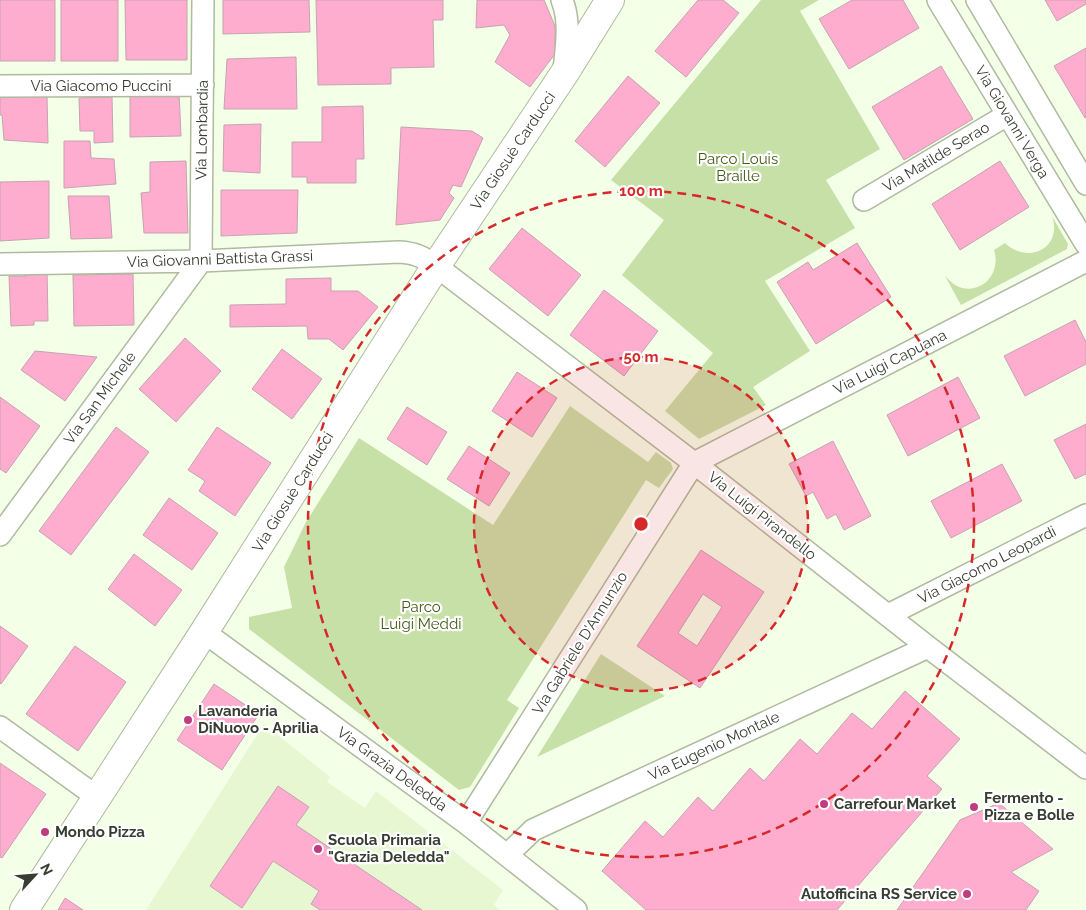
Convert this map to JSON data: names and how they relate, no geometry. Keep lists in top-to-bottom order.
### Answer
{
  "streets": {
    "street": [
      "Via Giacomo Puccini",
      "Via Giovanni Verga",
      "Via Lombardia",
      "Via Giosuè Carducci",
      "Via Matilde Serao",
      "Via Giovanni Battista Grassi",
      "Via Luigi Capuana",
      "Via San Michele",
      "Via Luigi Pirandello",
      "Via Giacomo Leopardi",
      "Via Gabriele D'Annunzio",
      "Via Eugenio Montale",
      "Via Grazia Deledda"
    ]
  },
  "crossings": [
    ["Via Giacomo Puccini", "Via Lombardia"],
    ["Via Giovanni Verga", "Via Matilde Serao"],
    ["Via Lombardia", "Via Giovanni Battista Grassi"],
    ["Via Lombardia", "Via San Michele"],
    ["Via Giosuè Carducci", "Via Giovanni Battista Grassi"],
    ["Via Giosuè Carducci", "Via Luigi Pirandello"],
    ["Via Giosuè Carducci", "Via Grazia Deledda"],
    ["Via Giovanni Battista Grassi", "Via San Michele"],
    ["Via Giovanni Battista Grassi", "Via Luigi Pirandello"],
    ["Via Luigi Capuana", "Via Luigi Pirandello"],
    ["Via Luigi Capuana", "Via Gabriele D'Annunzio"],
    ["Via Luigi Pirandello", "Via Giacomo Leopardi"],
    ["Via Luigi Pirandello", "Via Gabriele D'Annunzio"],
    ["Via Luigi Pirandello", "Via Eugenio Montale"],
    ["Via Gabriele D'Annunzio", "Via Grazia Deledda"],
    ["Via Eugenio Montale", "Via Grazia Deledda"]
  ],
  "parks": ["Parco Louis Braille", "Parco Luigi Meddi"],
  "places": [
    "Lavanderia DiNuovo - Aprilia",
    "Carrefour Market",
    "Fermento - Pizza e Bolle",
    "Mondo Pizza",
    "Scuola Primaria \"Grazia Deledda\"",
    "Autofficina RS Service"
  ],
  "north": "top right",
  "rings": ["100 m", "50 m"]
}
